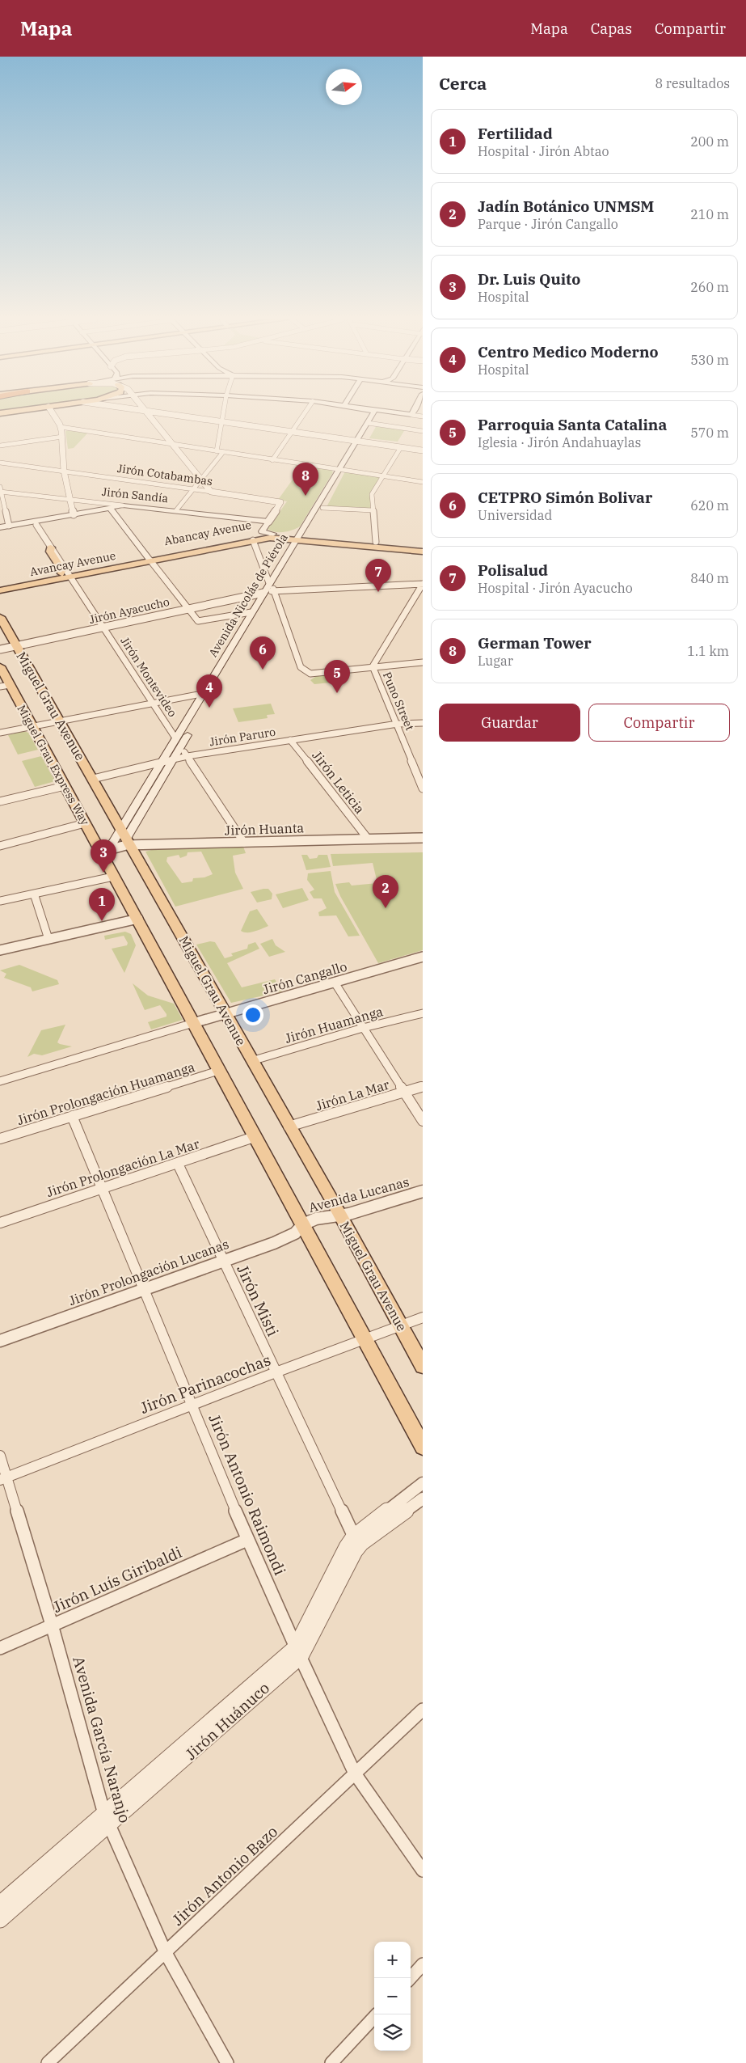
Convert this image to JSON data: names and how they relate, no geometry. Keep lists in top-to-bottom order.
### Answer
{
  "streets": {
    "main road": [
      "Jirón Sandía",
      "Abancay Avenue",
      "Avancay Avenue",
      "Avenida Nicolás de Piérola",
      "Miguel Grau Avenue",
      "Miguel Grau Express Way"
    ],
    "street": [
      "Jirón Cotabambas",
      "Jirón Ayacucho",
      "Jirón Montevideo",
      "Puno Street",
      "Jirón Paruro",
      "Jirón Leticia",
      "Jirón Huanta",
      "Jirón Cangallo",
      "Jirón Huamanga",
      "Jirón Prolongación Huamanga",
      "Jirón La Mar",
      "Jirón Prolongación La Mar",
      "Avenida Lucanas",
      "Jirón Prolongación Lucanas",
      "Jirón Misti",
      "Jirón Parinacochas",
      "Jirón Antonio Raimondi",
      "Jirón Luís Giribaldi",
      "Jirón Huánuco",
      "Avenida García Naranjo",
      "Jirón Antonio Bazo"
    ]
  },
  "crossings": [
    ["Jirón Cotabambas", "Jirón Sandía"],
    ["Abancay Avenue", "Avancay Avenue"],
    ["Abancay Avenue", "Avenida Nicolás de Piérola"],
    ["Avancay Avenue", "Jirón Montevideo"],
    ["Avenida Nicolás de Piérola", "Jirón Ayacucho"],
    ["Avenida Nicolás de Piérola", "Jirón Montevideo"],
    ["Avenida Nicolás de Piérola", "Miguel Grau Avenue"],
    ["Avenida Nicolás de Piérola", "Jirón Paruro"],
    ["Avenida Nicolás de Piérola", "Miguel Grau Express Way"],
    ["Avenida Nicolás de Piérola", "Jirón Huanta"],
    ["Jirón Ayacucho", "Jirón Montevideo"],
    ["Jirón Ayacucho", "Puno Street"],
    ["Jirón Ayacucho", "Miguel Grau Avenue"],
    ["Jirón Montevideo", "Jirón Paruro"],
    ["Jirón Montevideo", "Jirón Huanta"],
    ["Puno Street", "Jirón Paruro"],
    ["Miguel Grau Avenue", "Jirón Paruro"],
    ["Miguel Grau Avenue", "Jirón Huanta"],
    ["Miguel Grau Avenue", "Jirón Cangallo"],
    ["Miguel Grau Avenue", "Jirón Huamanga"],
    ["Miguel Grau Avenue", "Jirón La Mar"],
    ["Miguel Grau Avenue", "Avenida Lucanas"],
    ["Miguel Grau Avenue", "Jirón Parinacochas"],
    ["Jirón Paruro", "Jirón Leticia"],
    ["Miguel Grau Express Way", "Jirón Huanta"],
    ["Jirón Leticia", "Jirón Huanta"],
    ["Jirón Prolongación Huamanga", "Jirón Antonio Raimondi"],
    ["Jirón Prolongación La Mar", "Jirón Misti"],
    ["Jirón Prolongación La Mar", "Jirón Antonio Raimondi"],
    ["Avenida Lucanas", "Jirón Prolongación Lucanas"],
    ["Jirón Prolongación Lucanas", "Jirón Misti"],
    ["Jirón Prolongación Lucanas", "Jirón Antonio Raimondi"],
    ["Jirón Misti", "Jirón Parinacochas"],
    ["Jirón Misti", "Jirón Huánuco"],
    ["Jirón Parinacochas", "Jirón Antonio Raimondi"],
    ["Jirón Parinacochas", "Avenida García Naranjo"],
    ["Jirón Antonio Raimondi", "Jirón Luís Giribaldi"],
    ["Jirón Antonio Raimondi", "Jirón Huánuco"],
    ["Jirón Antonio Raimondi", "Jirón Antonio Bazo"],
    ["Jirón Luís Giribaldi", "Avenida García Naranjo"],
    ["Jirón Huánuco", "Avenida García Naranjo"],
    ["Avenida García Naranjo", "Jirón Antonio Bazo"]
  ],
  "north": "right",
  "page": {
    "header": "Mapa",
    "nav": ["Mapa", "Capas", "Compartir"],
    "heading": ["Cerca", "8 resultados"],
    "list": [
      {
        "mark": "1",
        "name": "Fertilidad",
        "note": "Hospital · Jirón Abtao",
        "value": "200 m"
      },
      {
        "mark": "2",
        "name": "Jadín Botánico UNMSM",
        "note": "Parque · Jirón Cangallo",
        "value": "210 m"
      },
      {
        "mark": "3",
        "name": "Dr. Luis Quito",
        "note": "Hospital",
        "value": "260 m"
      },
      {
        "mark": "4",
        "name": "Centro Medico Moderno",
        "note": "Hospital",
        "value": "530 m"
      },
      {
        "mark": "5",
        "name": "Parroquia Santa Catalina",
        "note": "Iglesia · Jirón Andahuaylas",
        "value": "570 m"
      },
      {
        "mark": "6",
        "name": "CETPRO Simón Bolivar",
        "note": "Universidad",
        "value": "620 m"
      },
      {
        "mark": "7",
        "name": "Polisalud",
        "note": "Hospital · Jirón Ayacucho",
        "value": "840 m"
      },
      {
        "mark": "8",
        "name": "German Tower",
        "note": "Lugar",
        "value": "1.1 km"
      }
    ],
    "pins": [
      "8",
      "7",
      "6",
      "5",
      "4",
      "3",
      "2",
      "1"
    ],
    "buttons": ["Guardar", "Compartir"],
    "map_buttons": ["+", "−"]
  }
}
